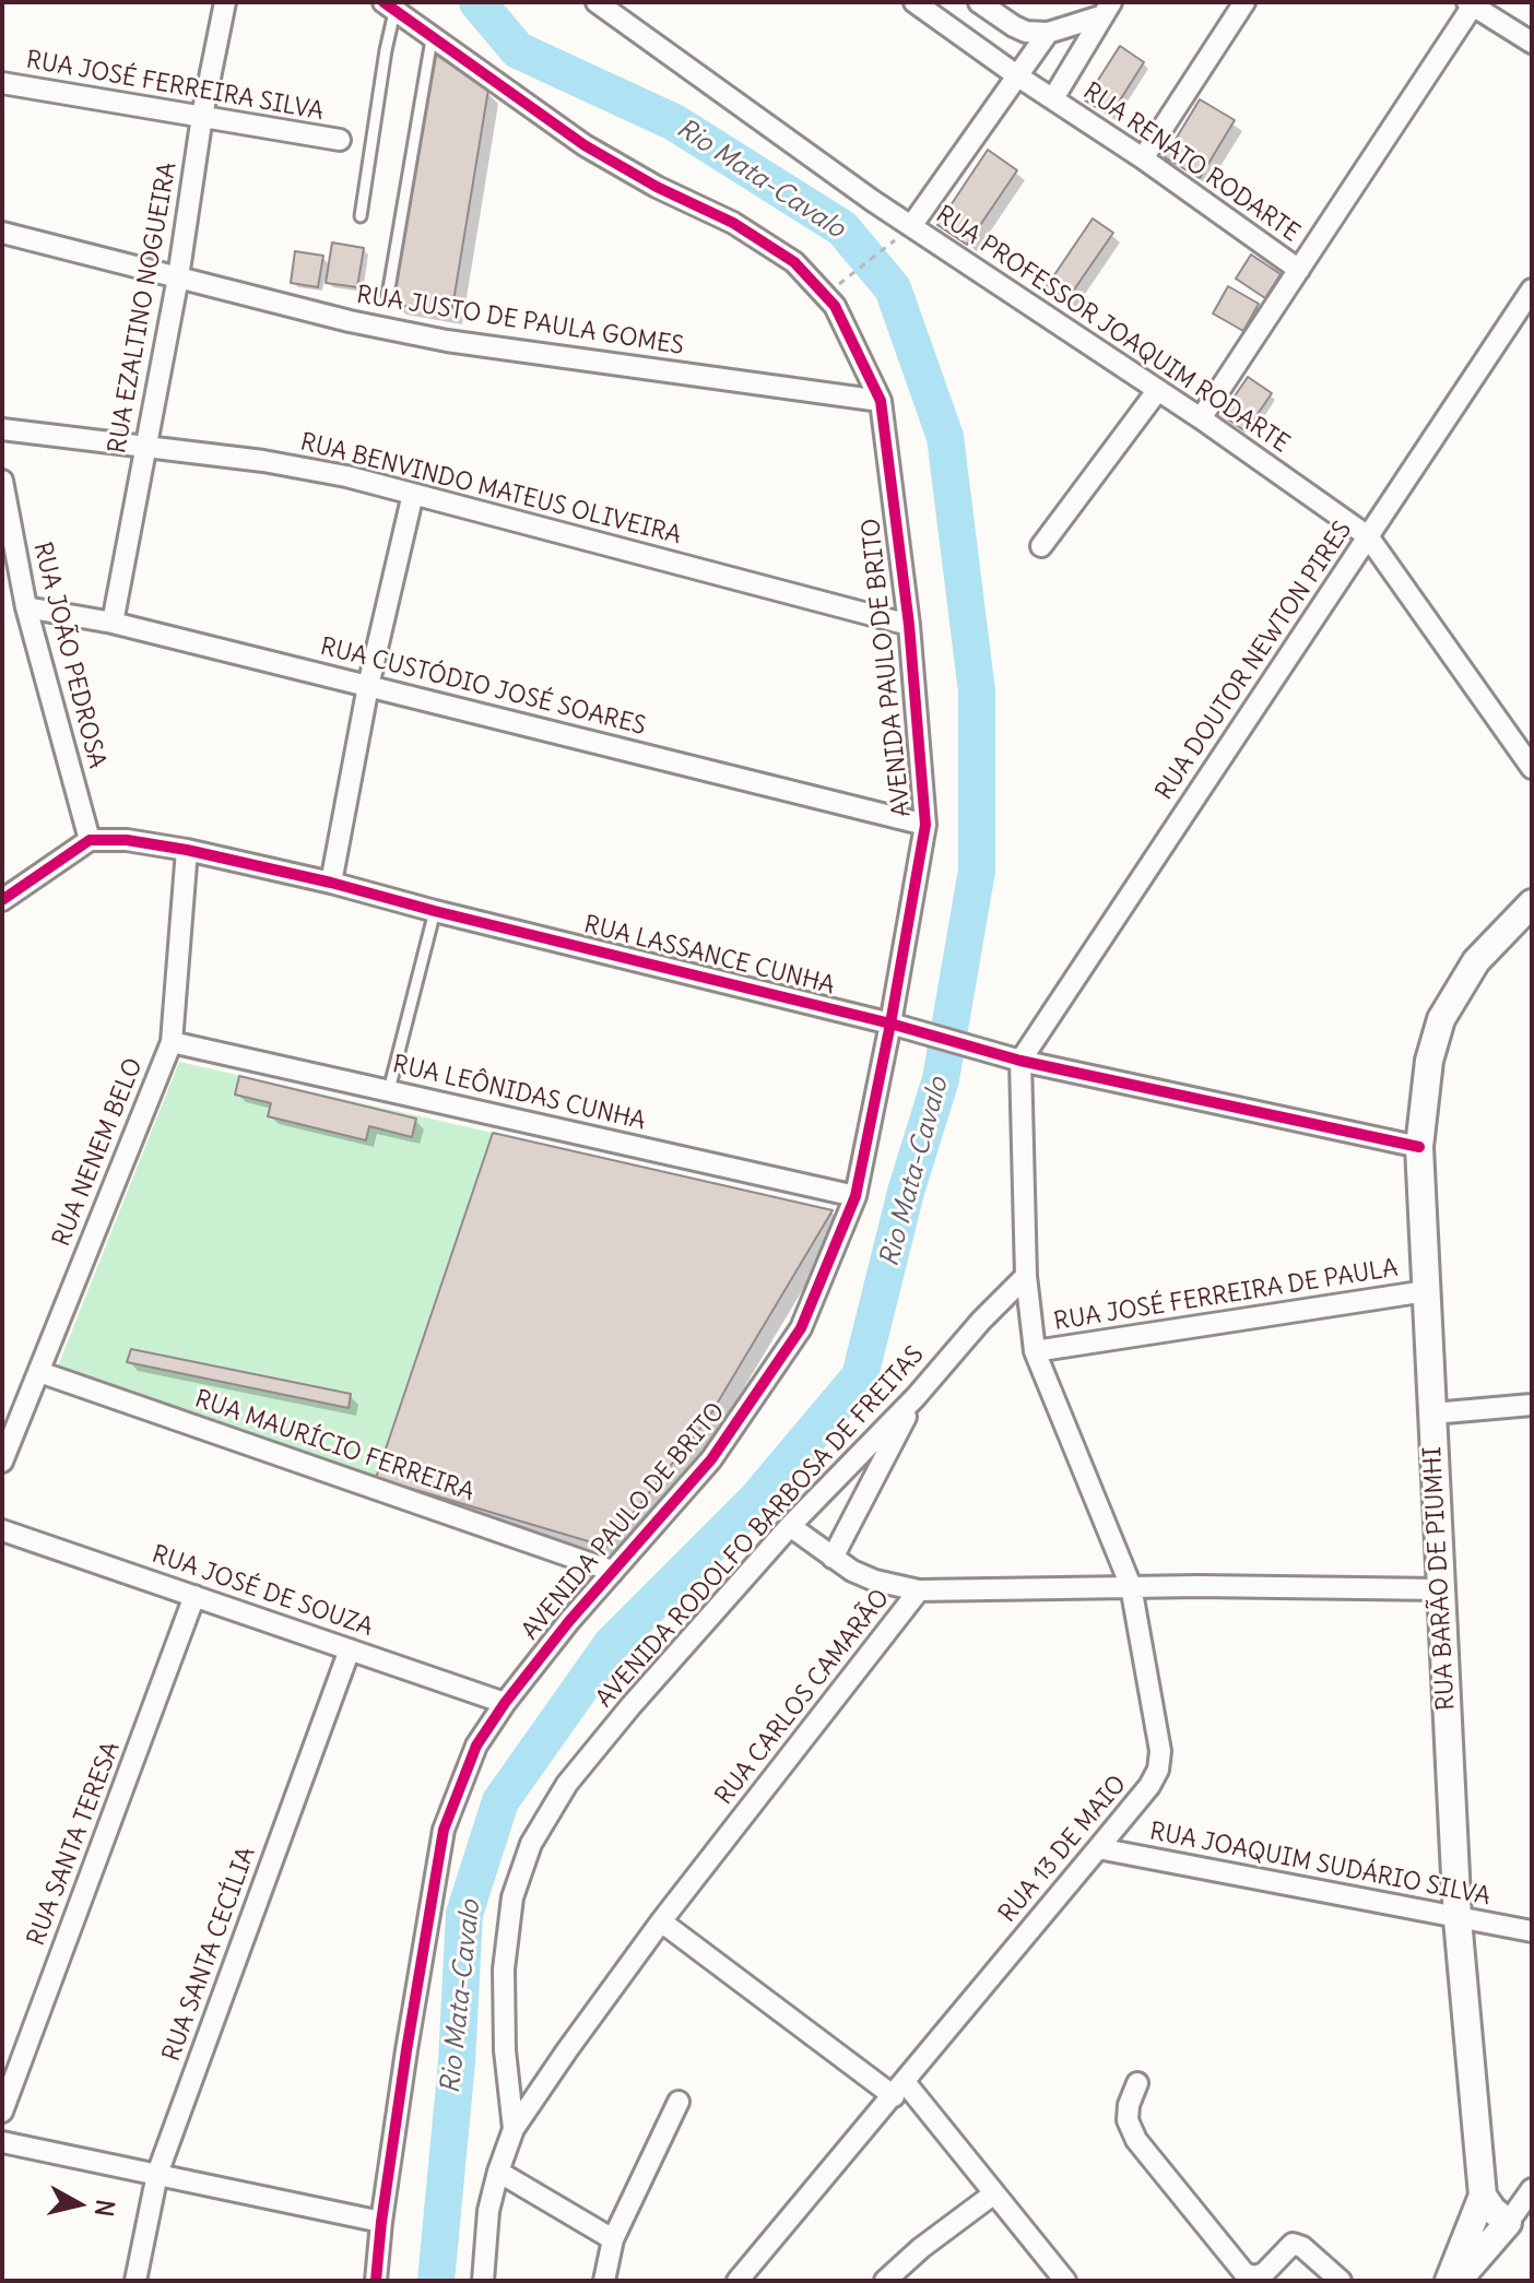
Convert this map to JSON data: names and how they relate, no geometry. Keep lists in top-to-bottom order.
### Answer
{
  "streets": {
    "main road": ["RUA BARÃO DE PIUMHI"],
    "street": [
      "RUA JOSÉ FERREIRA SILVA",
      "RUA RENATO RODARTE",
      "RUA EZALTINO NOGUEIRA",
      "RUA JUSTO DE PAULA GOMES",
      "RUA PROFESSOR JOAQUIM RODARTE",
      "RUA BENVINDO MATEUS OLIVEIRA",
      "RUA JOÃO PEDROSA",
      "RUA DOUTOR NEWTON PIRES",
      "AVENIDA PAULO DE BRITO",
      "RUA CUSTÓDIO JOSÉ SOARES",
      "RUA LASSANCE CUNHA",
      "RUA LEÔNIDAS CUNHA",
      "RUA NENEM BELO",
      "RUA JOSÉ FERREIRA DE PAULA",
      "RUA MAURÍCIO FERREIRA",
      "AVENIDA RODOLFO BARBOSA DE FREITAS",
      "RUA JOSÉ DE SOUZA",
      "RUA CARLOS CAMARÃO",
      "RUA SANTA TERESA",
      "RUA 13 DE MAIO",
      "RUA JOAQUIM SUDÁRIO SILVA",
      "RUA SANTA CECÍLIA"
    ]
  },
  "crossings": [
    ["RUA JOSÉ FERREIRA SILVA", "RUA EZALTINO NOGUEIRA"],
    ["RUA EZALTINO NOGUEIRA", "RUA JUSTO DE PAULA GOMES"],
    ["RUA EZALTINO NOGUEIRA", "RUA BENVINDO MATEUS OLIVEIRA"],
    ["RUA EZALTINO NOGUEIRA", "RUA CUSTÓDIO JOSÉ SOARES"],
    ["RUA JUSTO DE PAULA GOMES", "AVENIDA PAULO DE BRITO"],
    ["RUA PROFESSOR JOAQUIM RODARTE", "RUA DOUTOR NEWTON PIRES"],
    ["RUA BENVINDO MATEUS OLIVEIRA", "AVENIDA PAULO DE BRITO"],
    ["RUA JOÃO PEDROSA", "RUA CUSTÓDIO JOSÉ SOARES"],
    ["RUA JOÃO PEDROSA", "RUA LASSANCE CUNHA"],
    ["RUA DOUTOR NEWTON PIRES", "RUA LASSANCE CUNHA"],
    ["RUA DOUTOR NEWTON PIRES", "RUA 13 DE MAIO"],
    ["AVENIDA PAULO DE BRITO", "RUA CUSTÓDIO JOSÉ SOARES"],
    ["AVENIDA PAULO DE BRITO", "RUA LASSANCE CUNHA"],
    ["AVENIDA PAULO DE BRITO", "RUA LEÔNIDAS CUNHA"],
    ["AVENIDA PAULO DE BRITO", "RUA MAURÍCIO FERREIRA"],
    ["AVENIDA PAULO DE BRITO", "RUA JOSÉ DE SOUZA"],
    ["RUA LASSANCE CUNHA", "RUA NENEM BELO"],
    ["RUA LASSANCE CUNHA", "RUA BARÃO DE PIUMHI"],
    ["RUA LASSANCE CUNHA", "RUA 13 DE MAIO"],
    ["RUA LEÔNIDAS CUNHA", "RUA NENEM BELO"],
    ["RUA NENEM BELO", "RUA MAURÍCIO FERREIRA"],
    ["RUA JOSÉ FERREIRA DE PAULA", "RUA BARÃO DE PIUMHI"],
    ["RUA JOSÉ FERREIRA DE PAULA", "RUA 13 DE MAIO"],
    ["AVENIDA RODOLFO BARBOSA DE FREITAS", "RUA CARLOS CAMARÃO"],
    ["AVENIDA RODOLFO BARBOSA DE FREITAS", "RUA 13 DE MAIO"],
    ["RUA BARÃO DE PIUMHI", "RUA CARLOS CAMARÃO"],
    ["RUA BARÃO DE PIUMHI", "RUA JOAQUIM SUDÁRIO SILVA"],
    ["RUA JOSÉ DE SOUZA", "RUA SANTA TERESA"],
    ["RUA JOSÉ DE SOUZA", "RUA SANTA CECÍLIA"],
    ["RUA CARLOS CAMARÃO", "RUA 13 DE MAIO"],
    ["RUA 13 DE MAIO", "RUA JOAQUIM SUDÁRIO SILVA"]
  ],
  "water": ["Rio Mata-Cavalo"],
  "north": "right"
}
